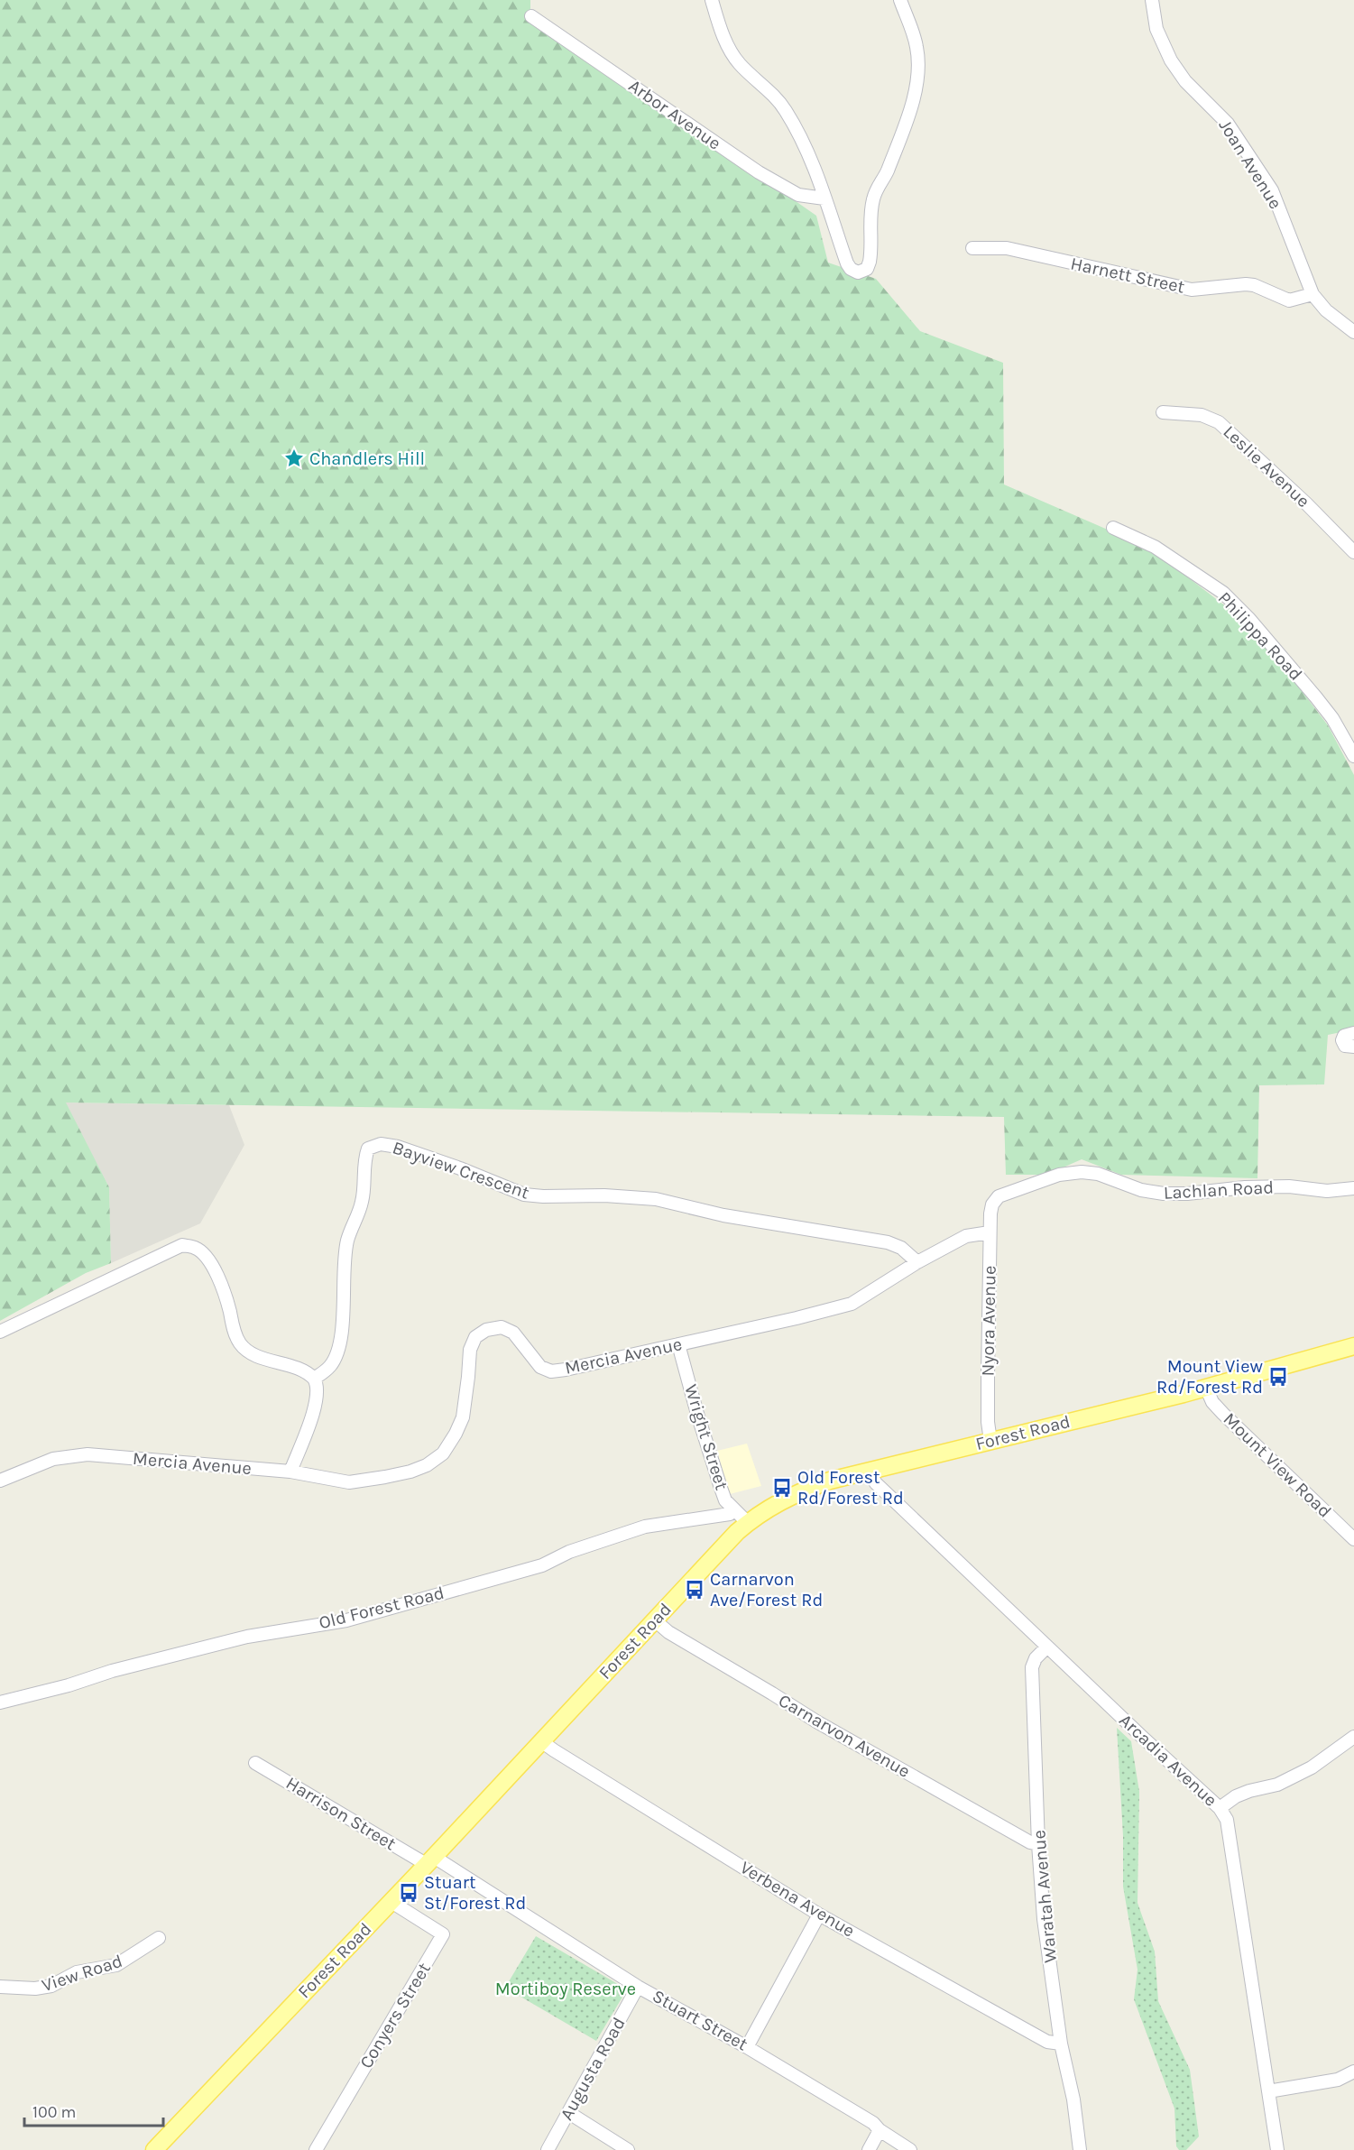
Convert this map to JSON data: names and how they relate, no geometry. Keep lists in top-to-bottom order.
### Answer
{
  "streets": {
    "main road": ["Forest Road"],
    "street": [
      "Arbor Avenue",
      "Joan Avenue",
      "Harnett Street",
      "Leslie Avenue",
      "Philippa Road",
      "Bayview Crescent",
      "Lachlan Road",
      "Nyora Avenue",
      "Mercia Avenue",
      "Wright Street",
      "Mount View Road",
      "Old Forest Road",
      "Carnarvon Avenue",
      "Arcadia Avenue",
      "Harrison Street",
      "Waratah Avenue",
      "Verbena Avenue",
      "View Road",
      "Conyers Street",
      "Stuart Street",
      "Augusta Road"
    ]
  },
  "crossings": [
    ["Joan Avenue", "Harnett Street"],
    ["Bayview Crescent", "Mercia Avenue"],
    ["Lachlan Road", "Nyora Avenue"],
    ["Nyora Avenue", "Mercia Avenue"],
    ["Nyora Avenue", "Forest Road"],
    ["Mercia Avenue", "Wright Street"],
    ["Forest Road", "Wright Street"],
    ["Forest Road", "Mount View Road"],
    ["Forest Road", "Carnarvon Avenue"],
    ["Forest Road", "Arcadia Avenue"],
    ["Forest Road", "Harrison Street"],
    ["Forest Road", "Verbena Avenue"],
    ["Forest Road", "Conyers Street"],
    ["Forest Road", "Stuart Street"],
    ["Carnarvon Avenue", "Waratah Avenue"],
    ["Arcadia Avenue", "Waratah Avenue"],
    ["Harrison Street", "Stuart Street"],
    ["Waratah Avenue", "Verbena Avenue"],
    ["Stuart Street", "Augusta Road"]
  ],
  "parks": ["Mortiboy Reserve"],
  "places": {
    "place": ["Chandlers Hill"],
    "bus stop": [
      "Mount View Rd/Forest Rd",
      "Old Forest Rd/Forest Rd",
      "Carnarvon Ave/Forest Rd",
      "Stuart St/Forest Rd"
    ]
  },
  "scale_bar": "100 m"
}
